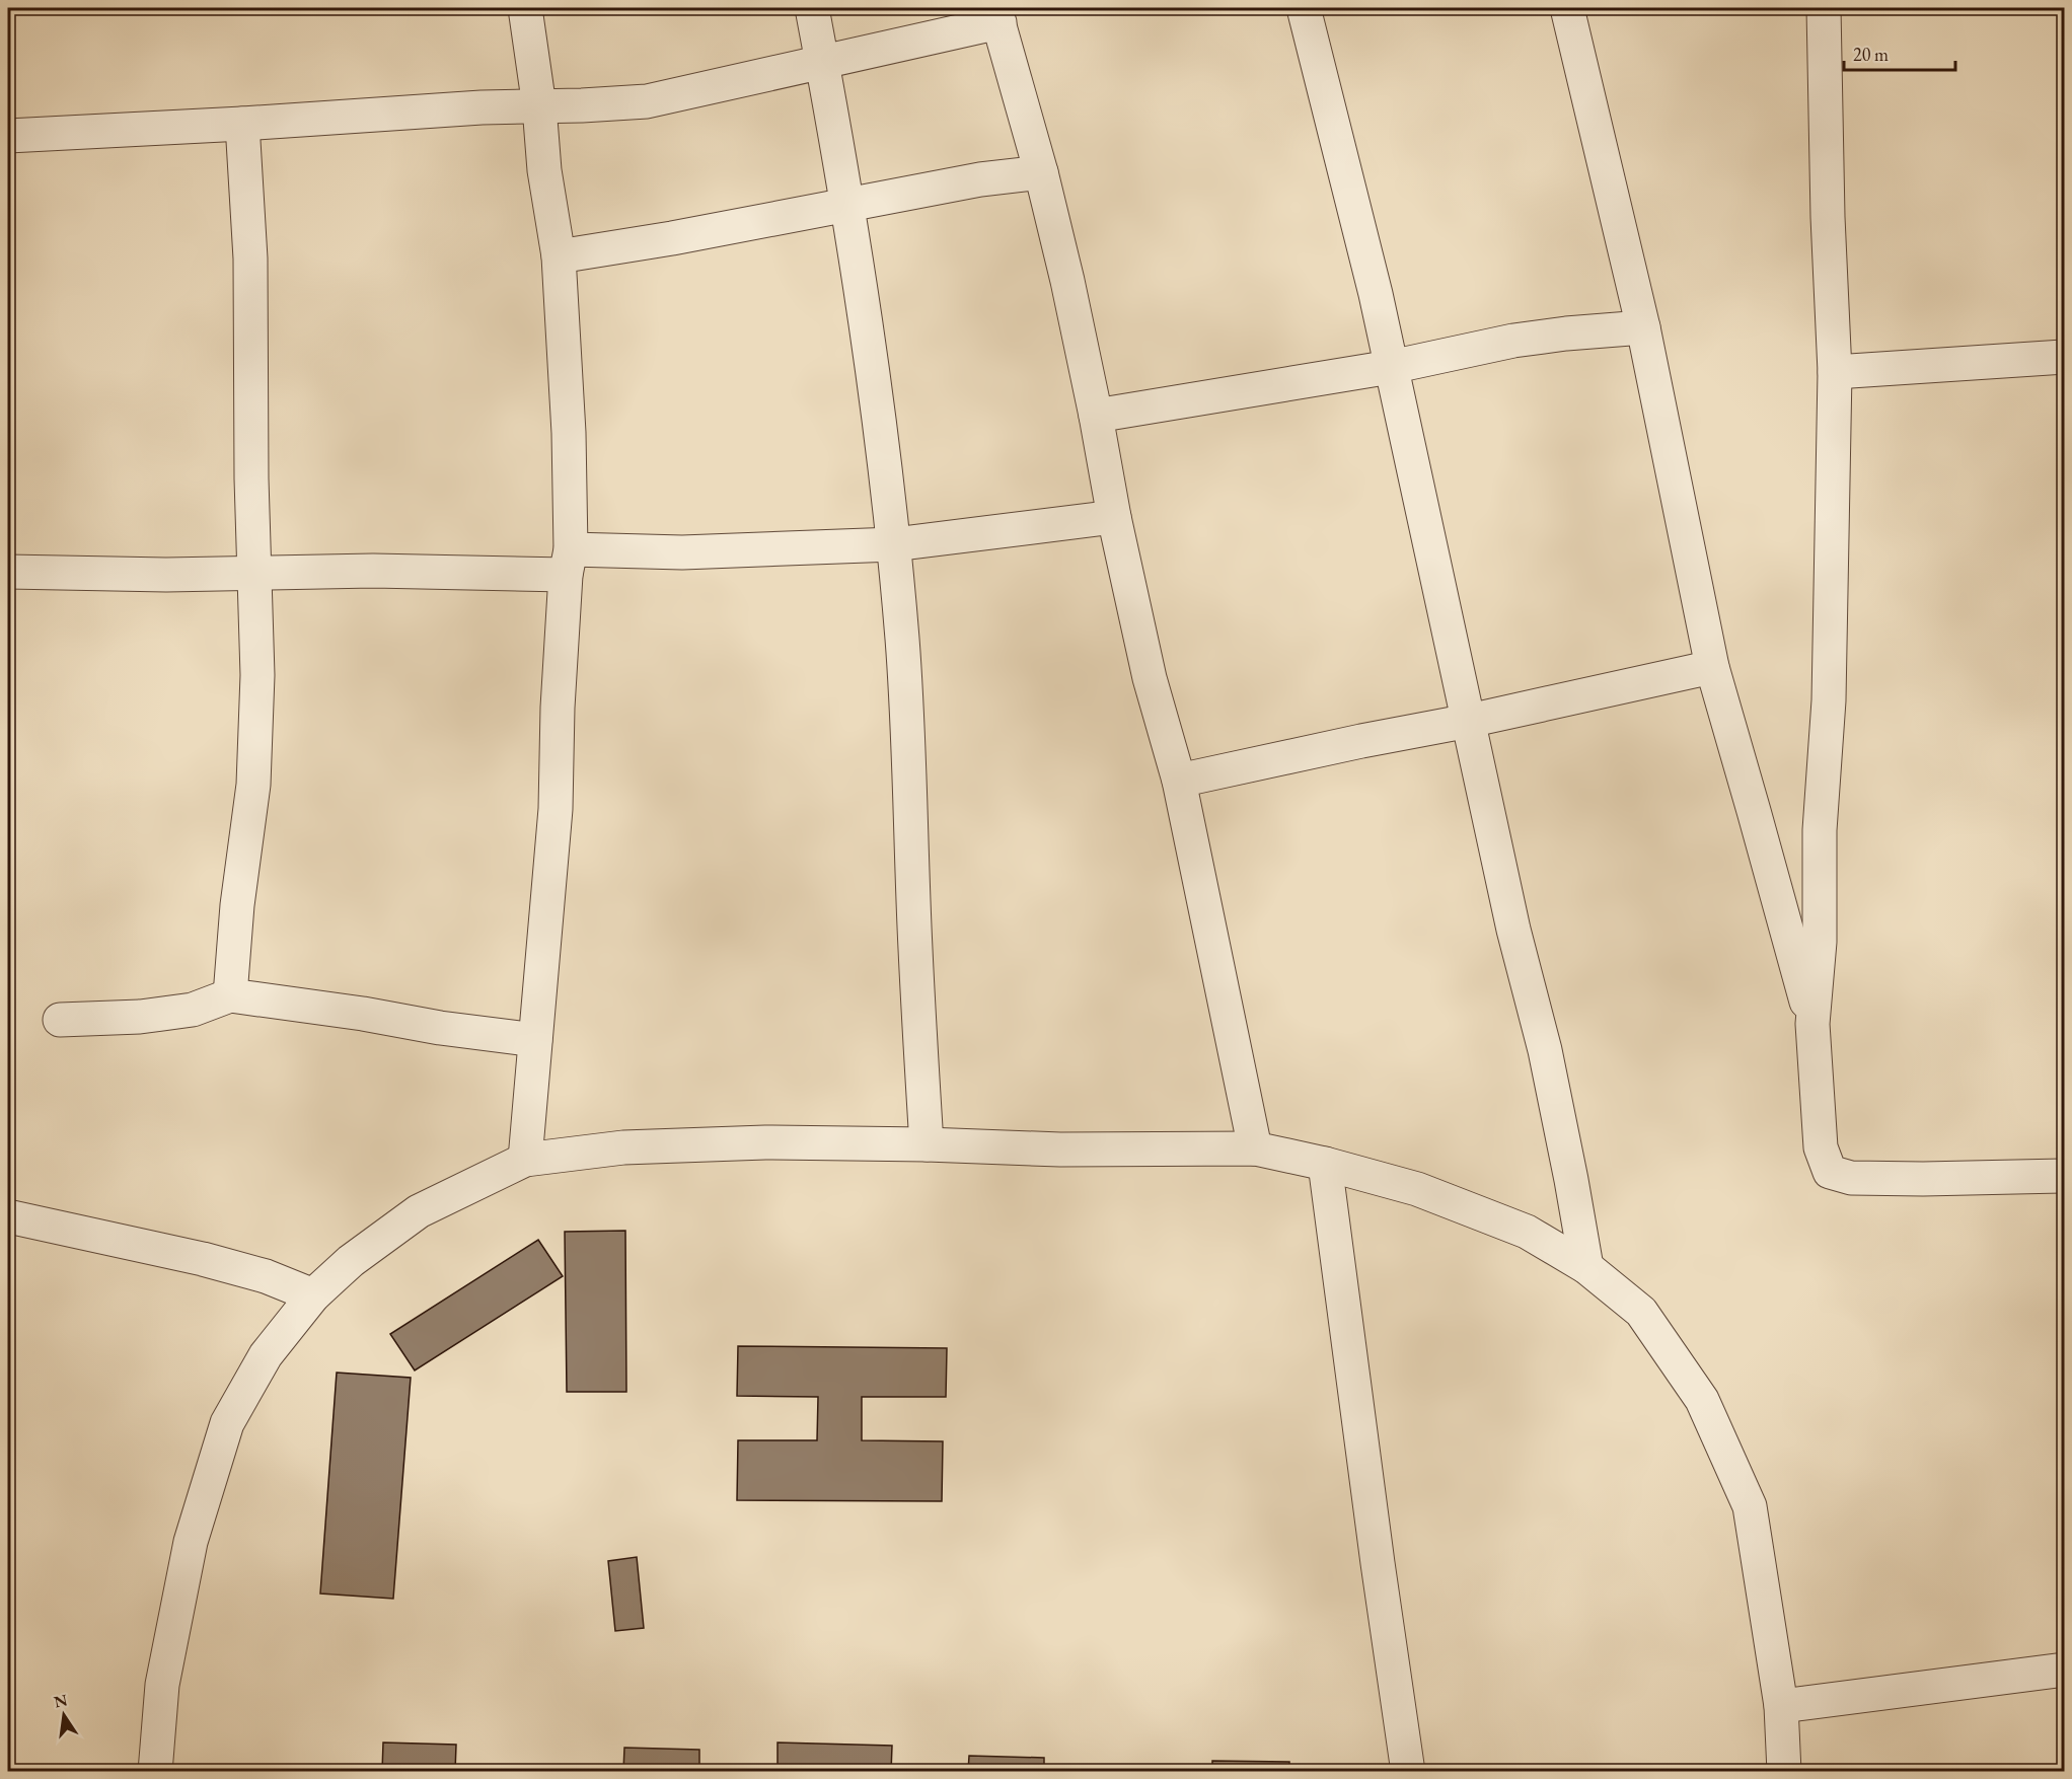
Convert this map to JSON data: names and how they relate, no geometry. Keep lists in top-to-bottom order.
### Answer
{
  "scale_bar": "20 m",
  "north": "top"
}
